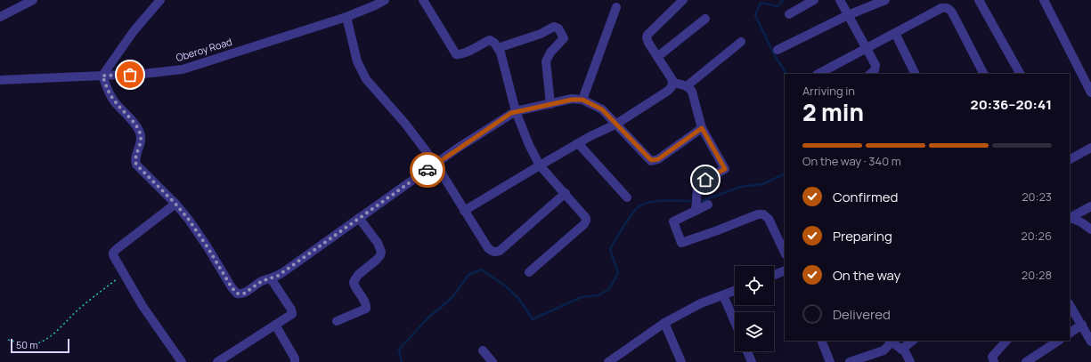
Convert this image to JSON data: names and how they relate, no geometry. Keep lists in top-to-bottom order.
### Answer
{
  "streets": {
    "street": ["Oberoy Road"]
  },
  "scale_bar": "50 m",
  "page": {
    "heading": ["2 min", "Arriving in", "20:36–20:41"],
    "bar": "On the way · 340 m",
    "list": [
      ["Confirmed", "20:23"],
      ["Preparing", "20:26"],
      ["On the way", "20:28"],
      "Delivered"
    ],
    "scale": "50 m"
  }
}
